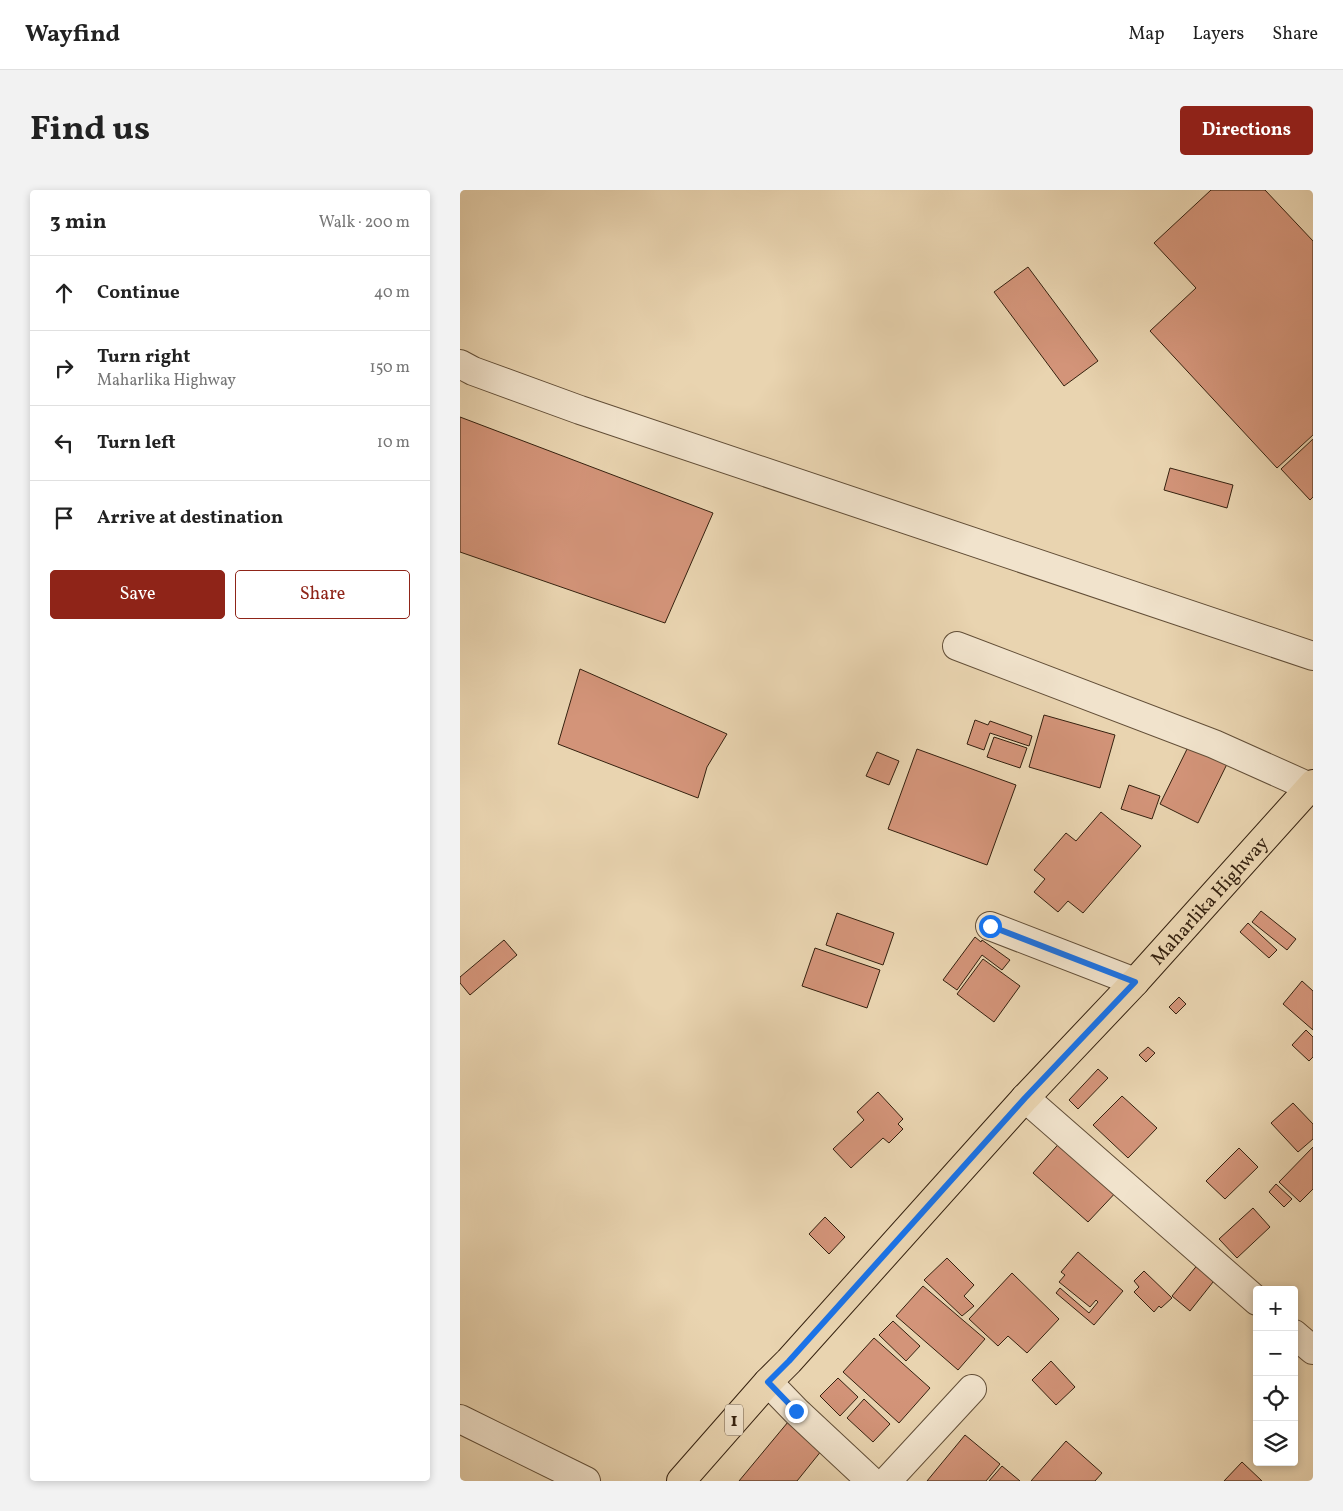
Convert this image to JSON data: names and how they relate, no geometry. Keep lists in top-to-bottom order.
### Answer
{
  "streets": {
    "main road": ["Maharlika Highway", "1"]
  },
  "page": {
    "header": "Wayfind",
    "nav": ["Map", "Layers", "Share"],
    "title": "Find us",
    "buttons": [
      "Directions",
      ["Save", "Share"]
    ],
    "heading": ["3 min", "Walk · 200 m"],
    "list": [
      ["Continue", "40 m"],
      ["Turn right", "Maharlika Highway", "150 m"],
      ["Turn left", "10 m"],
      "Arrive at destination"
    ],
    "map_buttons": ["+", "−"]
  }
}
